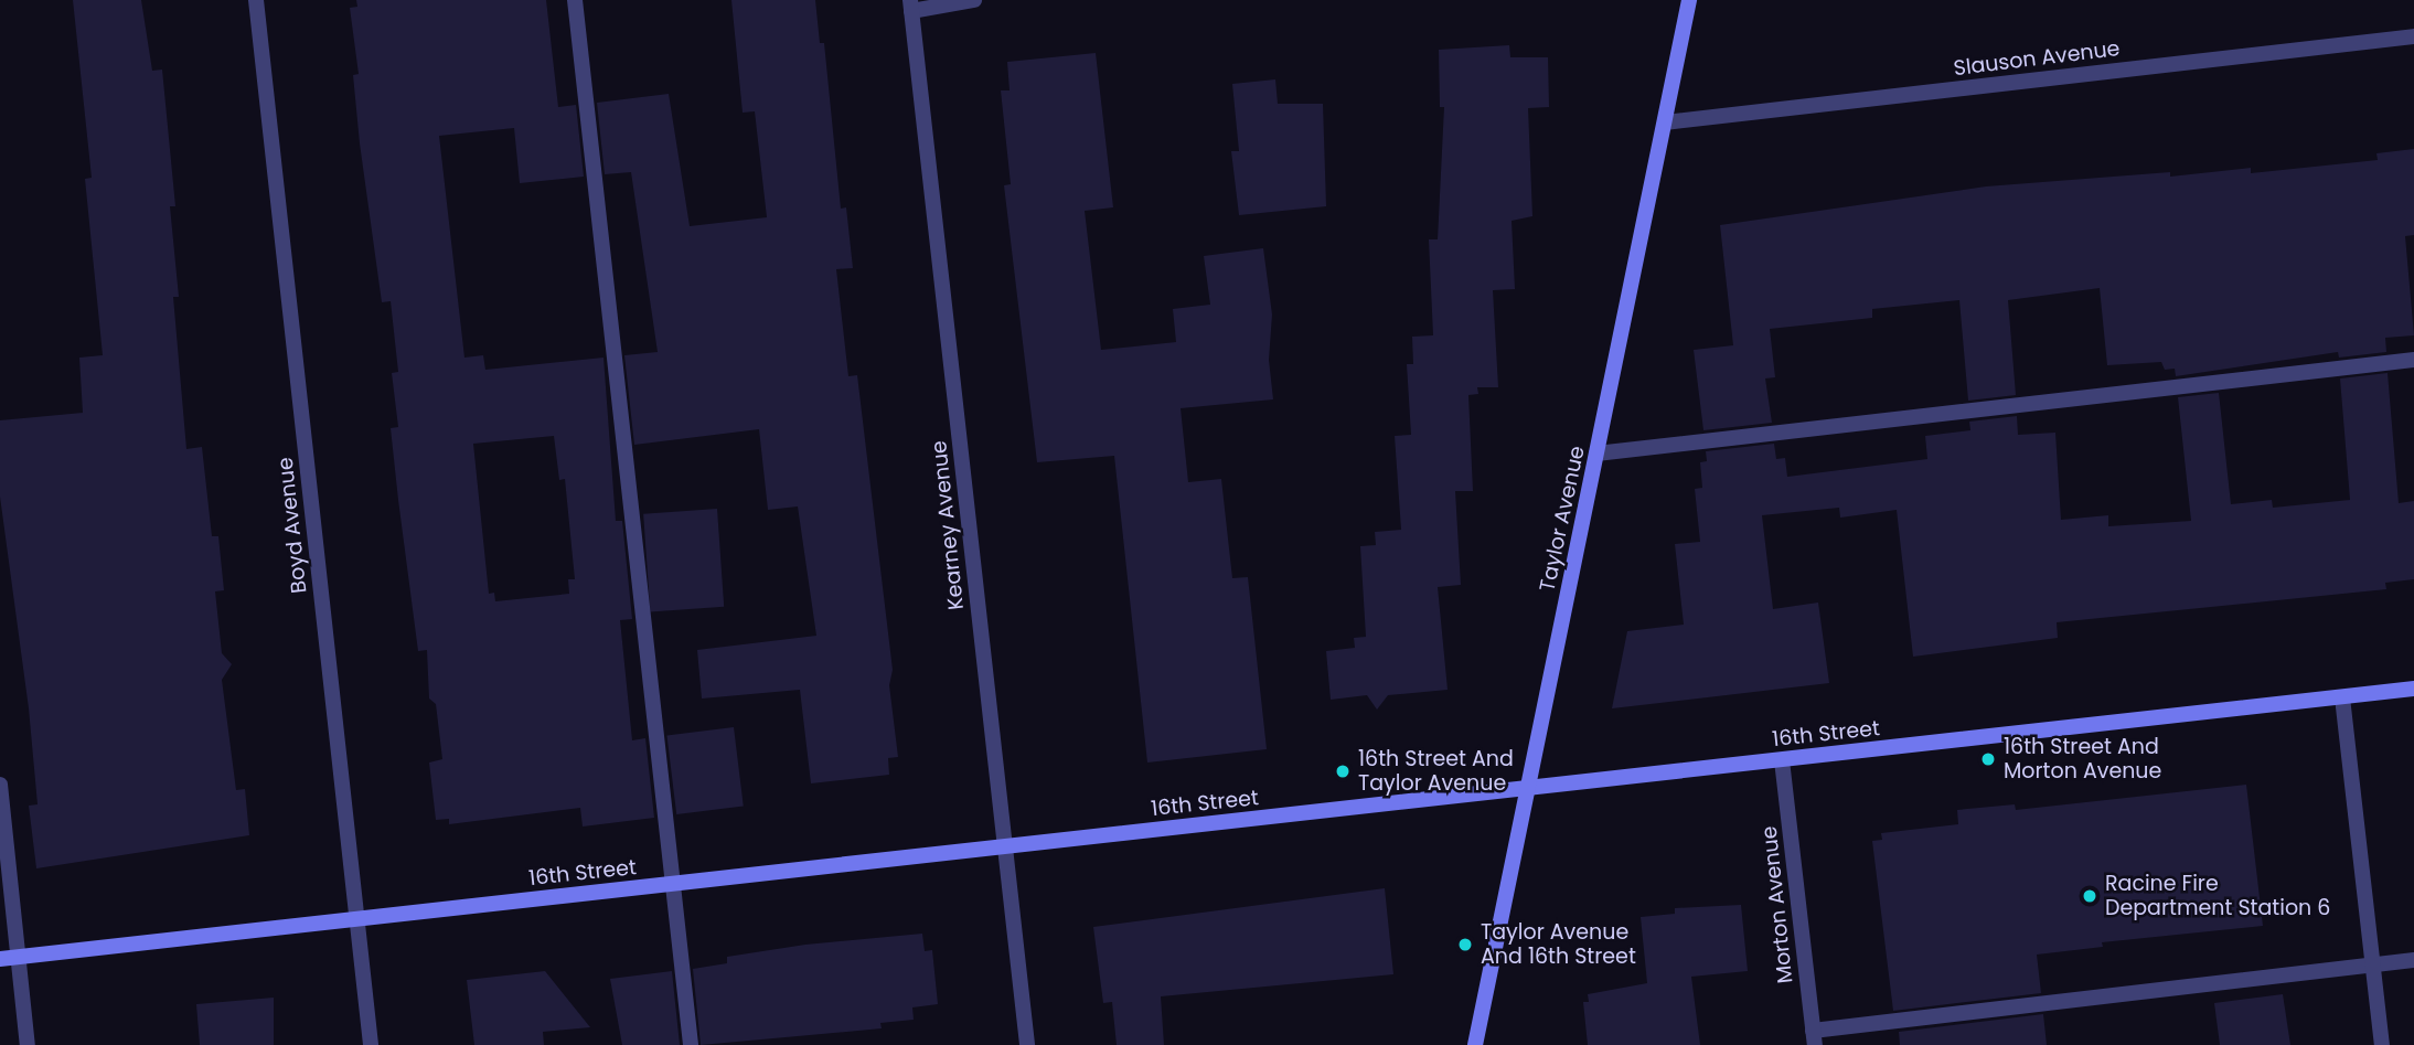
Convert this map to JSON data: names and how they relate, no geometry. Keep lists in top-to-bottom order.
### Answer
{
  "streets": {
    "street": [
      "Slauson Avenue",
      "Taylor Avenue",
      "Boyd Avenue",
      "Kearney Avenue",
      "16th Street",
      "Morton Avenue"
    ]
  },
  "crossings": [
    ["Slauson Avenue", "Taylor Avenue"],
    ["Taylor Avenue", "16th Street"],
    ["Boyd Avenue", "16th Street"],
    ["Kearney Avenue", "16th Street"],
    ["16th Street", "Morton Avenue"]
  ],
  "places": [
    "16th Street And Morton Avenue",
    "16th Street And Taylor Avenue",
    "Racine Fire Department Station 6",
    "Taylor Avenue And 16th Street"
  ]
}
